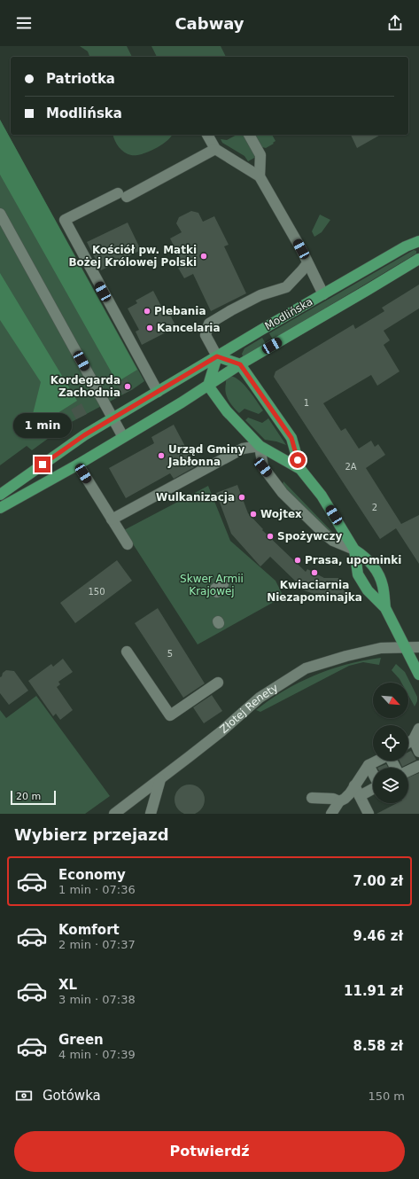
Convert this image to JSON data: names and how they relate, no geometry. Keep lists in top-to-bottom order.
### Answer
{
  "streets": {
    "main road": ["Modlińska"],
    "street": ["Złotej Renety"]
  },
  "parks": ["Skwer Armii Krajowej"],
  "places": [
    "Kościół pw. Matki Bożej Królowej Polski",
    "Plebania",
    "Kancelaria",
    "Kordegarda Zachodnia",
    "Urząd Gminy Jabłonna",
    "Wulkanizacja",
    "Wojtex",
    "Spożywczy",
    "Prasa, upominki",
    "Kwiaciarnia Niezapominajka"
  ],
  "house_numbers": [
    "1",
    "2A",
    "2",
    "150",
    "5"
  ],
  "scale_bar": "20 m",
  "north": "bottom right",
  "page": {
    "header": "Cabway",
    "banner": ["Patriotka", "Modlińska"],
    "bubble": "1 min",
    "scale": "20 m",
    "heading": "Wybierz przejazd",
    "list": [
      {
        "name": "Economy",
        "note": "1 min · 07:36",
        "value": "7.00 zł"
      },
      {
        "name": "Komfort",
        "note": "2 min · 07:37",
        "value": "9.46 zł"
      },
      {
        "name": "XL",
        "note": "3 min · 07:38",
        "value": "11.91 zł"
      },
      {
        "name": "Green",
        "note": "4 min · 07:39",
        "value": "8.58 zł"
      }
    ],
    "pay": ["Gotówka", "150 m"],
    "buttons": "Potwierdź"
  }
}
